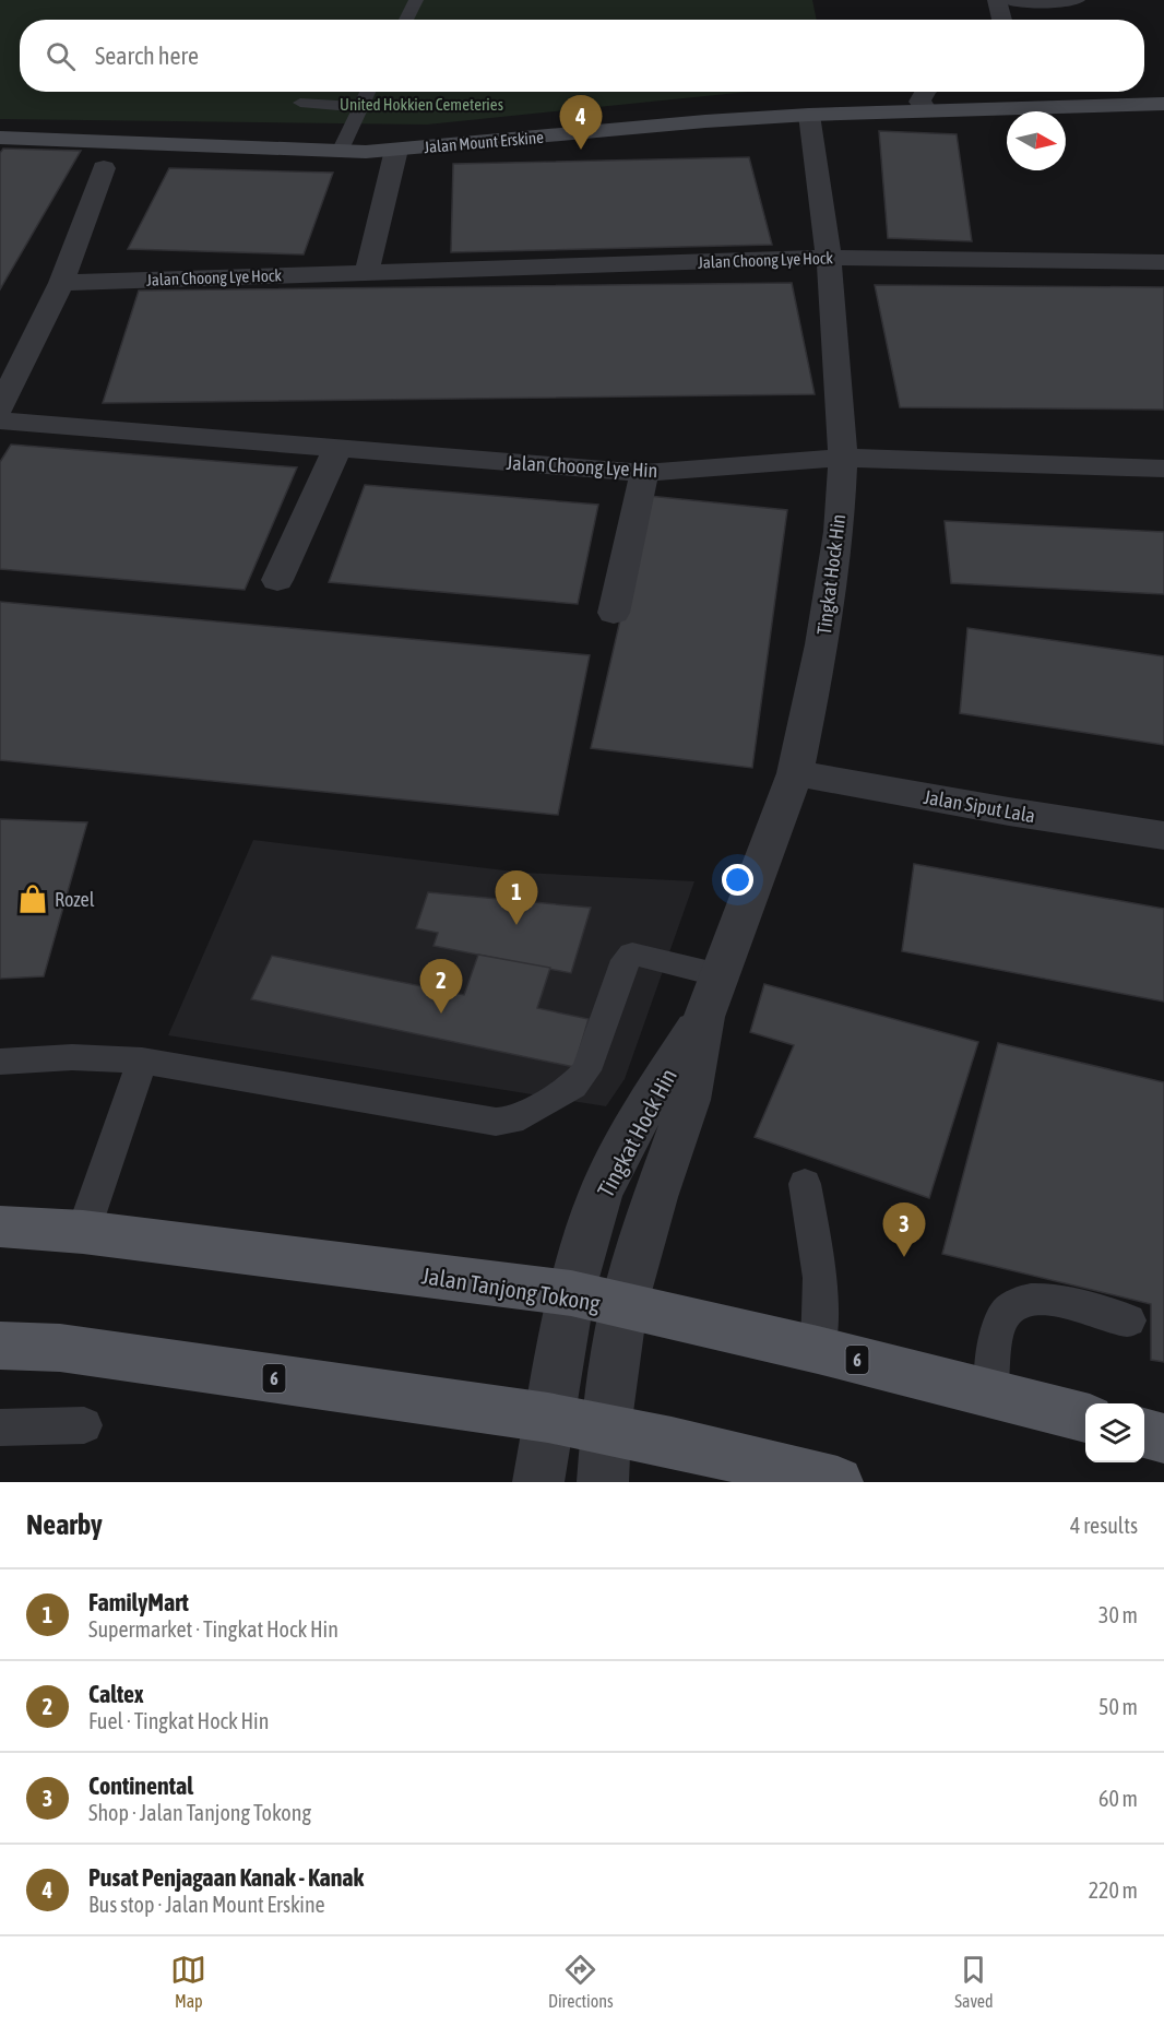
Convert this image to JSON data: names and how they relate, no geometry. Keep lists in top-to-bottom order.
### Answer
{
  "streets": {
    "main road": ["Jalan Mount Erskine", "Jalan Tanjong Tokong", "6"],
    "street": [
      "Jalan Choong Lye Hock",
      "Jalan Choong Lye Hin",
      "Tingkat Hock Hin",
      "Jalan Siput Lala"
    ]
  },
  "crossings": [
    ["Jalan Mount Erskine", "Tingkat Hock Hin"],
    ["Jalan Choong Lye Hock", "Tingkat Hock Hin"],
    ["Jalan Choong Lye Hin", "Tingkat Hock Hin"],
    ["Tingkat Hock Hin", "Jalan Siput Lala"],
    ["Tingkat Hock Hin", "Jalan Tanjong Tokong"],
    ["Tingkat Hock Hin", "6"]
  ],
  "parks": ["United Hokkien Cemeteries"],
  "places": {
    "shop": ["Rozel"]
  },
  "north": "right",
  "page": {
    "search": "Search here",
    "pins": [
      "4",
      "1",
      "2",
      "3"
    ],
    "heading": ["Nearby", "4 results"],
    "list": [
      {
        "mark": "1",
        "name": "FamilyMart",
        "note": "Supermarket · Tingkat Hock Hin",
        "value": "30 m"
      },
      {
        "mark": "2",
        "name": "Caltex",
        "note": "Fuel · Tingkat Hock Hin",
        "value": "50 m"
      },
      {
        "mark": "3",
        "name": "Continental",
        "note": "Shop · Jalan Tanjong Tokong",
        "value": "60 m"
      },
      {
        "mark": "4",
        "name": "Pusat Penjagaan Kanak - Kanak",
        "note": "Bus stop · Jalan Mount Erskine",
        "value": "220 m"
      }
    ],
    "nav": ["Map", "Directions", "Saved"]
  }
}
